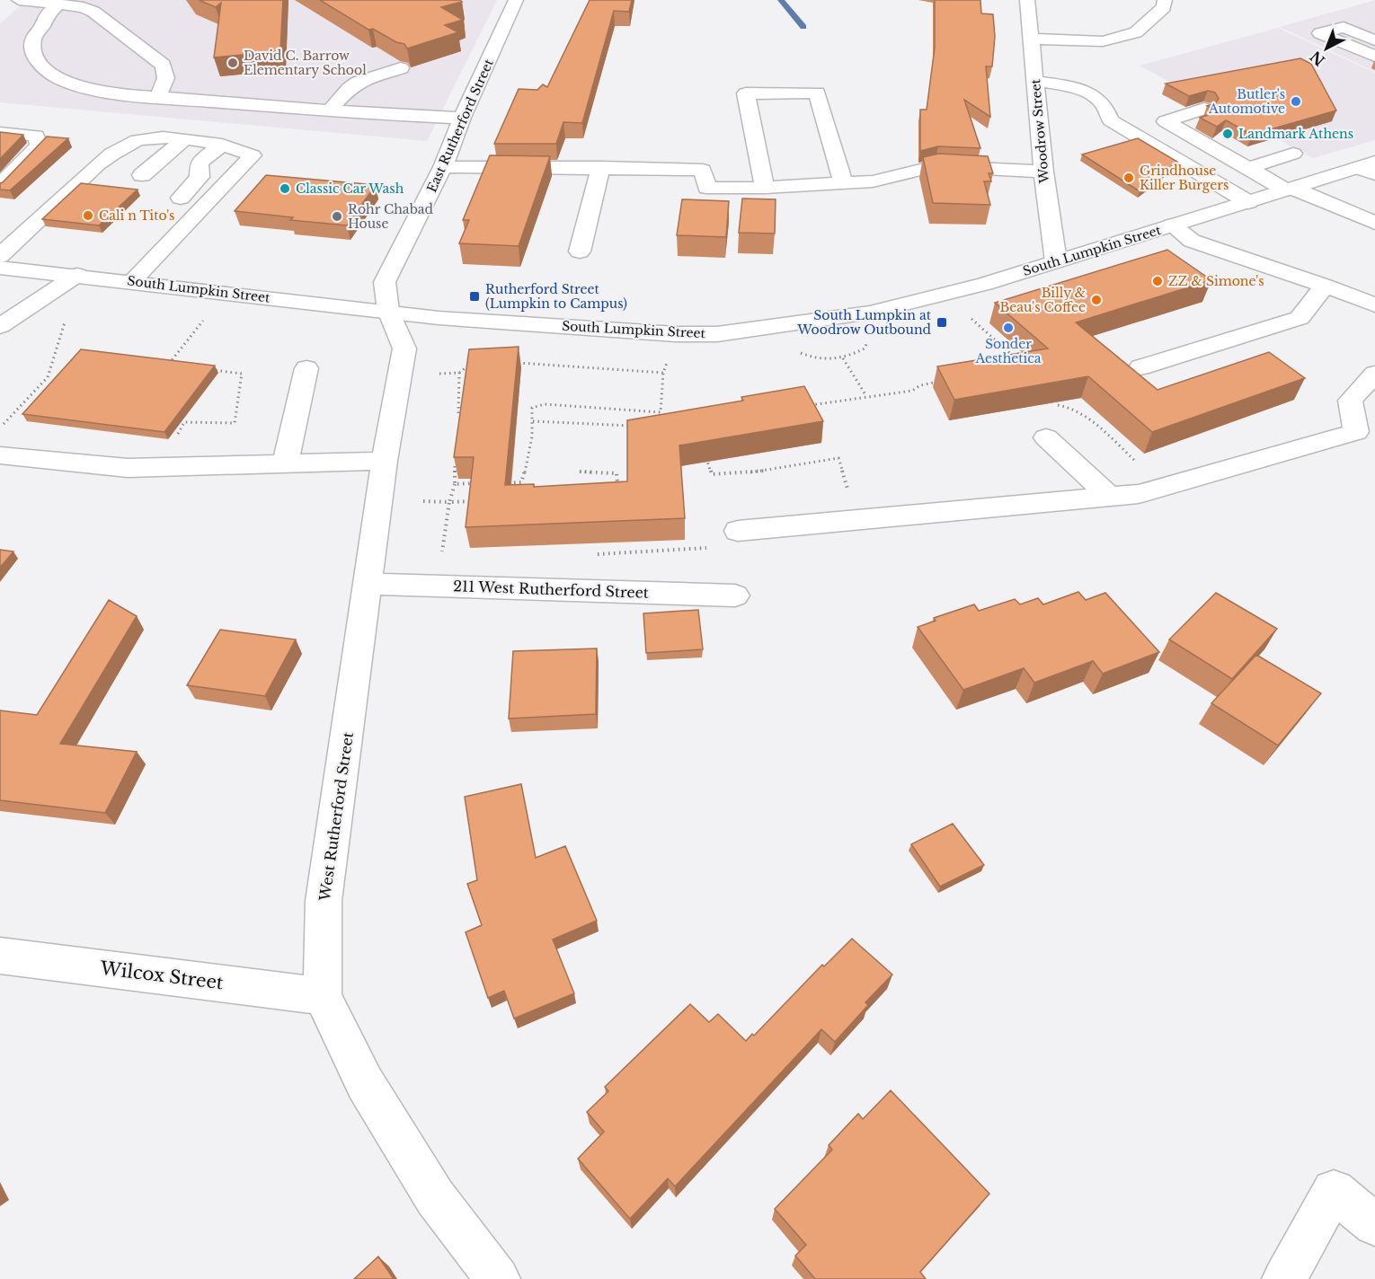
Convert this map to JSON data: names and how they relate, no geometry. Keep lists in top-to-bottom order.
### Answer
{
  "streets": {
    "street": [
      "East Rutherford Street",
      "Woodrow Street",
      "South Lumpkin Street",
      "211 West Rutherford Street",
      "West Rutherford Street",
      "Wilcox Street"
    ]
  },
  "crossings": [
    ["East Rutherford Street", "South Lumpkin Street"],
    ["East Rutherford Street", "West Rutherford Street"],
    ["Woodrow Street", "South Lumpkin Street"],
    ["South Lumpkin Street", "West Rutherford Street"],
    ["211 West Rutherford Street", "West Rutherford Street"],
    ["West Rutherford Street", "Wilcox Street"]
  ],
  "places": {
    "other": [
      "David C. Barrow Elementary School",
      "Butler's Automotive",
      "Landmark Athens",
      "Grindhouse Killer Burgers",
      "Classic Car Wash",
      "Cali n Tito's",
      "Rohr Chabad House",
      "ZZ & Simone's",
      "Billy & Beau's Coffee",
      "Sonder Aesthetica"
    ],
    "transit": ["Rutherford Street (Lumpkin to Campus)", "South Lumpkin at Woodrow Outbound"]
  },
  "north": "bottom left"
}
